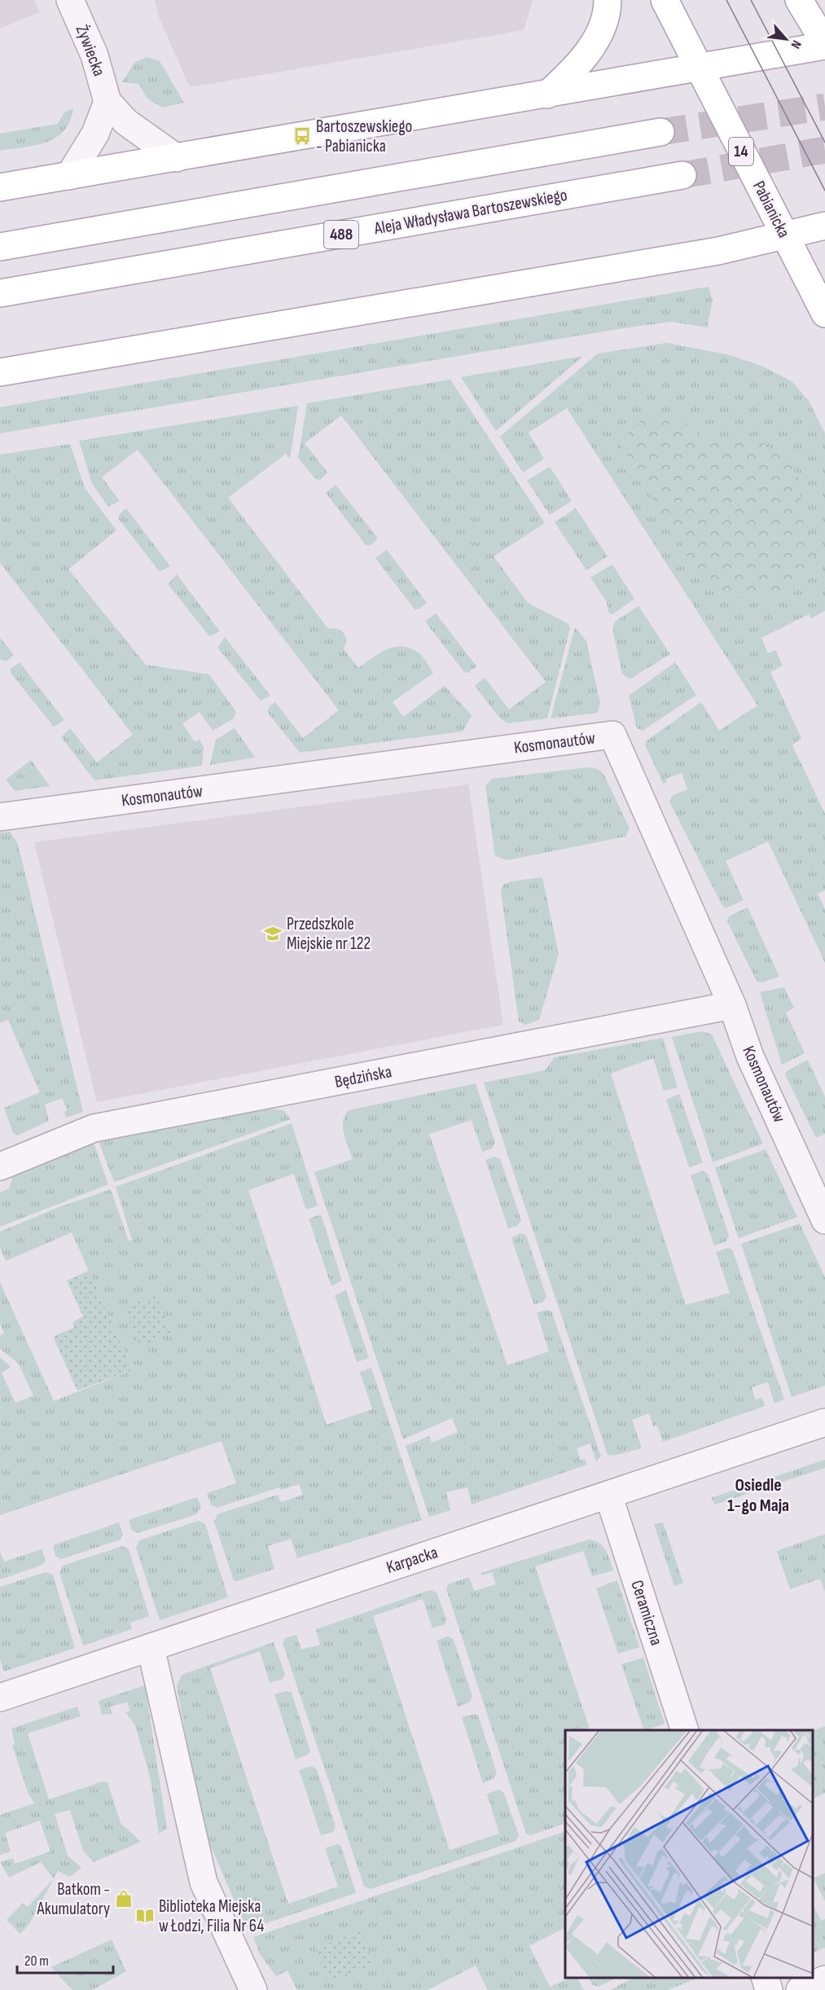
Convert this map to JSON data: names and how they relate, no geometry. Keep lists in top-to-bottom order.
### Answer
{
  "streets": {
    "main road": [
      "14",
      "Pabianicka",
      "Aleja Władysława Bartoszewskiego",
      "488"
    ],
    "street": [
      "Żywiecka",
      "Kosmonautów",
      "Będzińska",
      "Karpacka",
      "Ceramiczna"
    ]
  },
  "crossings": [
    ["Kosmonautów", "Będzińska"],
    ["Karpacka", "Ceramiczna"]
  ],
  "districts": ["Osiedle 1-go Maja"],
  "places": {
    "bus stop": ["Bartoszewskiego - Pabianicka"],
    "school or university": ["Przedszkole Miejskie nr 122"],
    "shop": ["Batkom - Akumulatory"],
    "library": ["Biblioteka Miejska w Łodzi, Filia Nr 64"]
  },
  "scale_bar": "20 m",
  "north": "bottom right"
}
